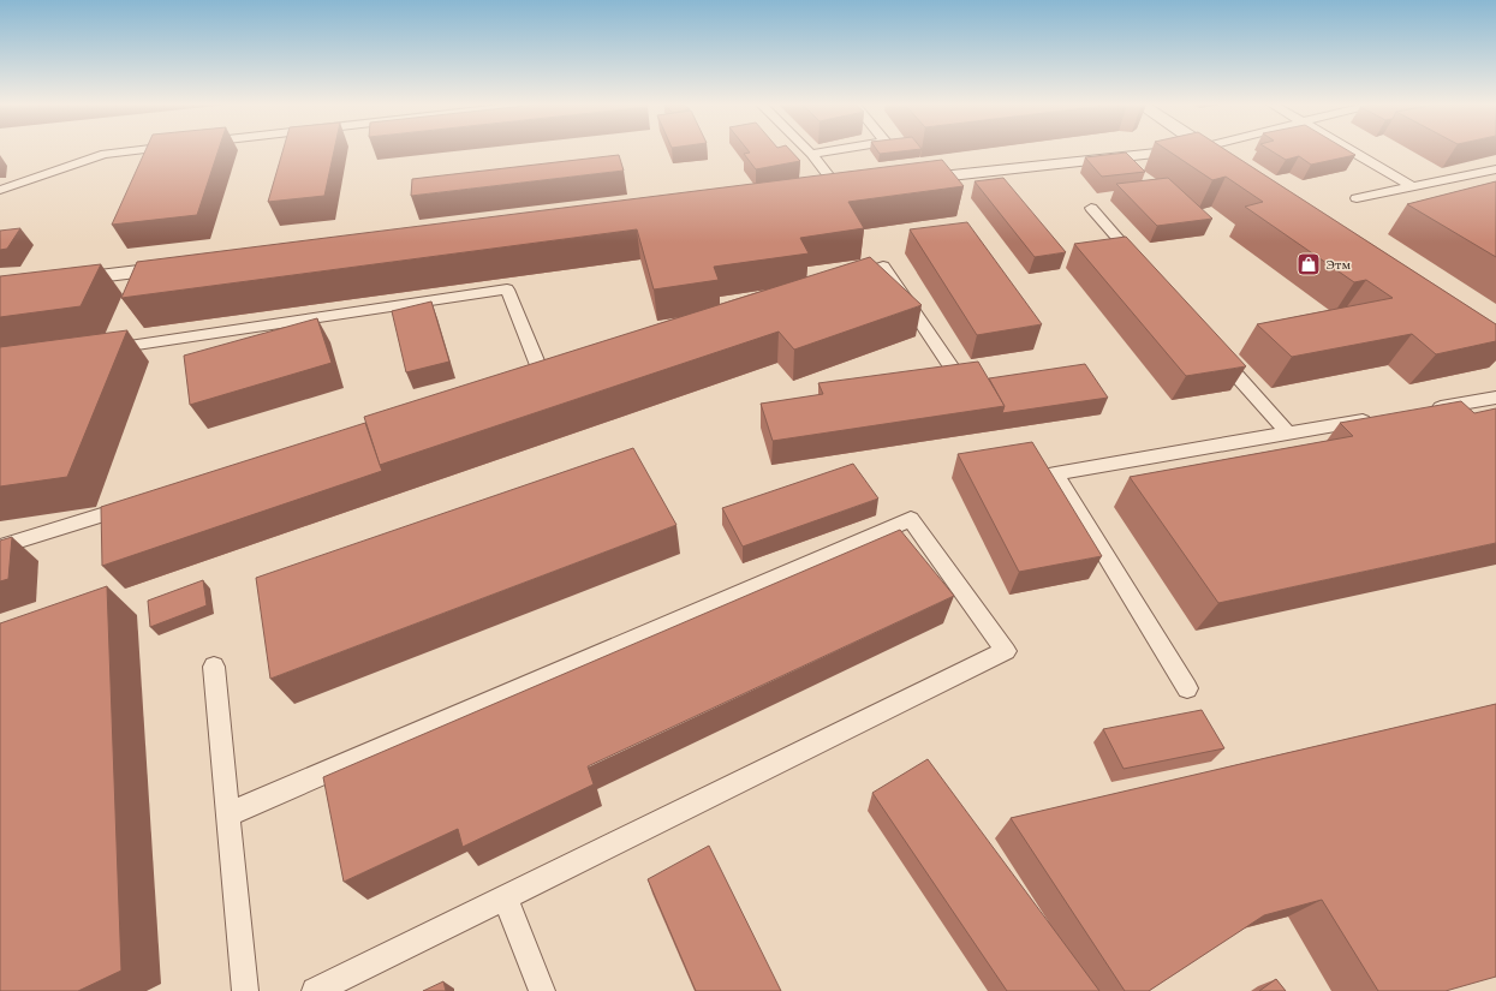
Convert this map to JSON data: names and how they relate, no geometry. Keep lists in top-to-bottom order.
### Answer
{
  "places": {
    "shop": ["Этм"]
  }
}
